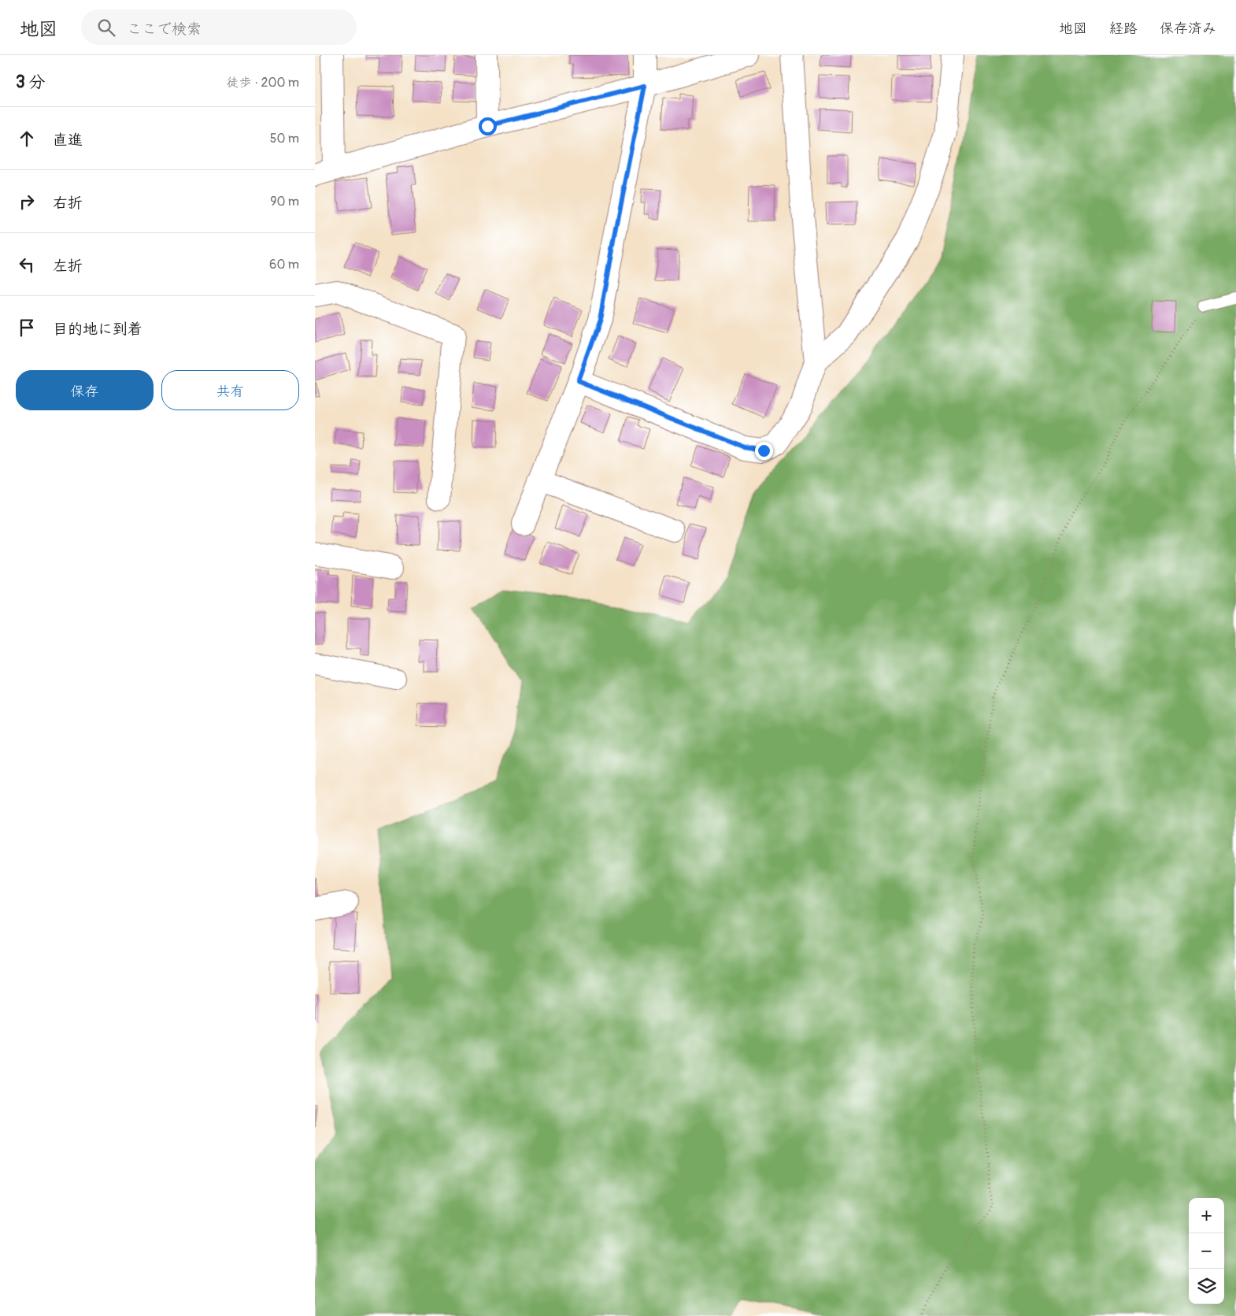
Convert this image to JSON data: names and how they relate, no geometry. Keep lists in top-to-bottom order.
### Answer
{
  "page": {
    "header": "地図",
    "search": "ここで検索",
    "nav": ["地図", "経路", "保存済み"],
    "heading": ["3 分", "徒歩 · 200 m"],
    "list": [
      ["直進", "50 m"],
      ["右折", "90 m"],
      ["左折", "60 m"],
      "目的地に到着"
    ],
    "buttons": ["保存", "共有"],
    "map_buttons": ["+", "−"]
  }
}
